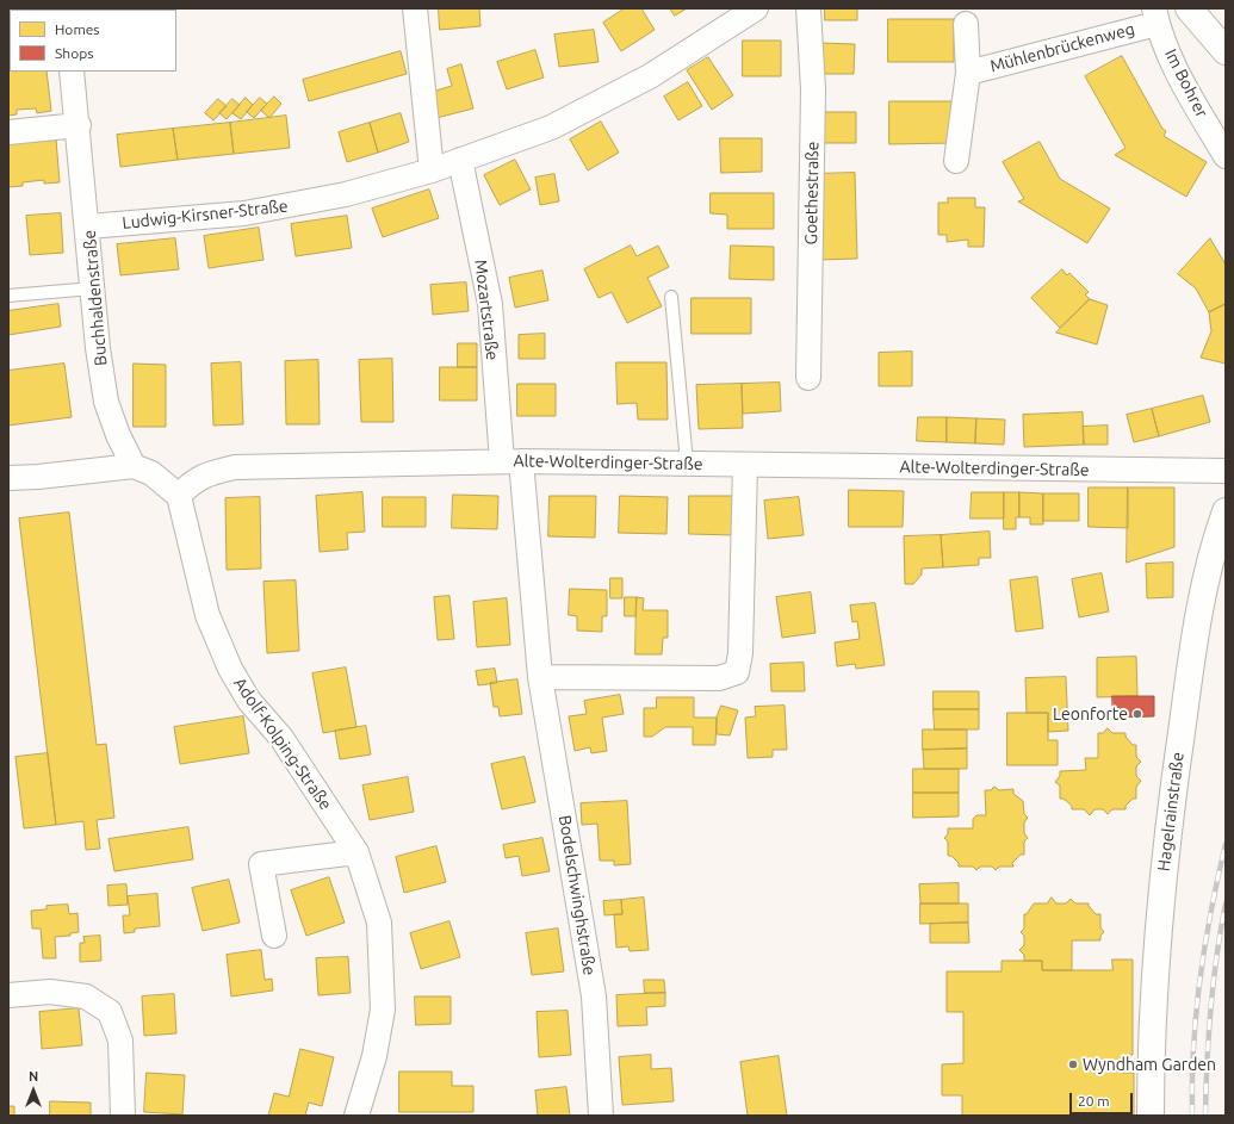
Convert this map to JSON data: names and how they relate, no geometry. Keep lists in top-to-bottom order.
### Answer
{
  "streets": {
    "main road": ["Hagelrainstraße"],
    "street": [
      "Mühlenbrückenweg",
      "Im Bohrer",
      "Goethestraße",
      "Ludwig-Kirsner-Straße",
      "Buchhaldenstraße",
      "Mozartstraße",
      "Alte-Wolterdinger-Straße",
      "Adolf-Kolping-Straße",
      "Bodelschwinghstraße"
    ]
  },
  "crossings": [
    ["Mühlenbrückenweg", "Im Bohrer"],
    ["Ludwig-Kirsner-Straße", "Buchhaldenstraße"],
    ["Ludwig-Kirsner-Straße", "Mozartstraße"],
    ["Mozartstraße", "Alte-Wolterdinger-Straße"],
    ["Mozartstraße", "Bodelschwinghstraße"],
    ["Alte-Wolterdinger-Straße", "Adolf-Kolping-Straße"],
    ["Alte-Wolterdinger-Straße", "Bodelschwinghstraße"]
  ],
  "places": ["Leonforte", "Wyndham Garden"],
  "legend": ["Homes", "Shops"],
  "scale_bar": "20 m",
  "north": "top"
}
